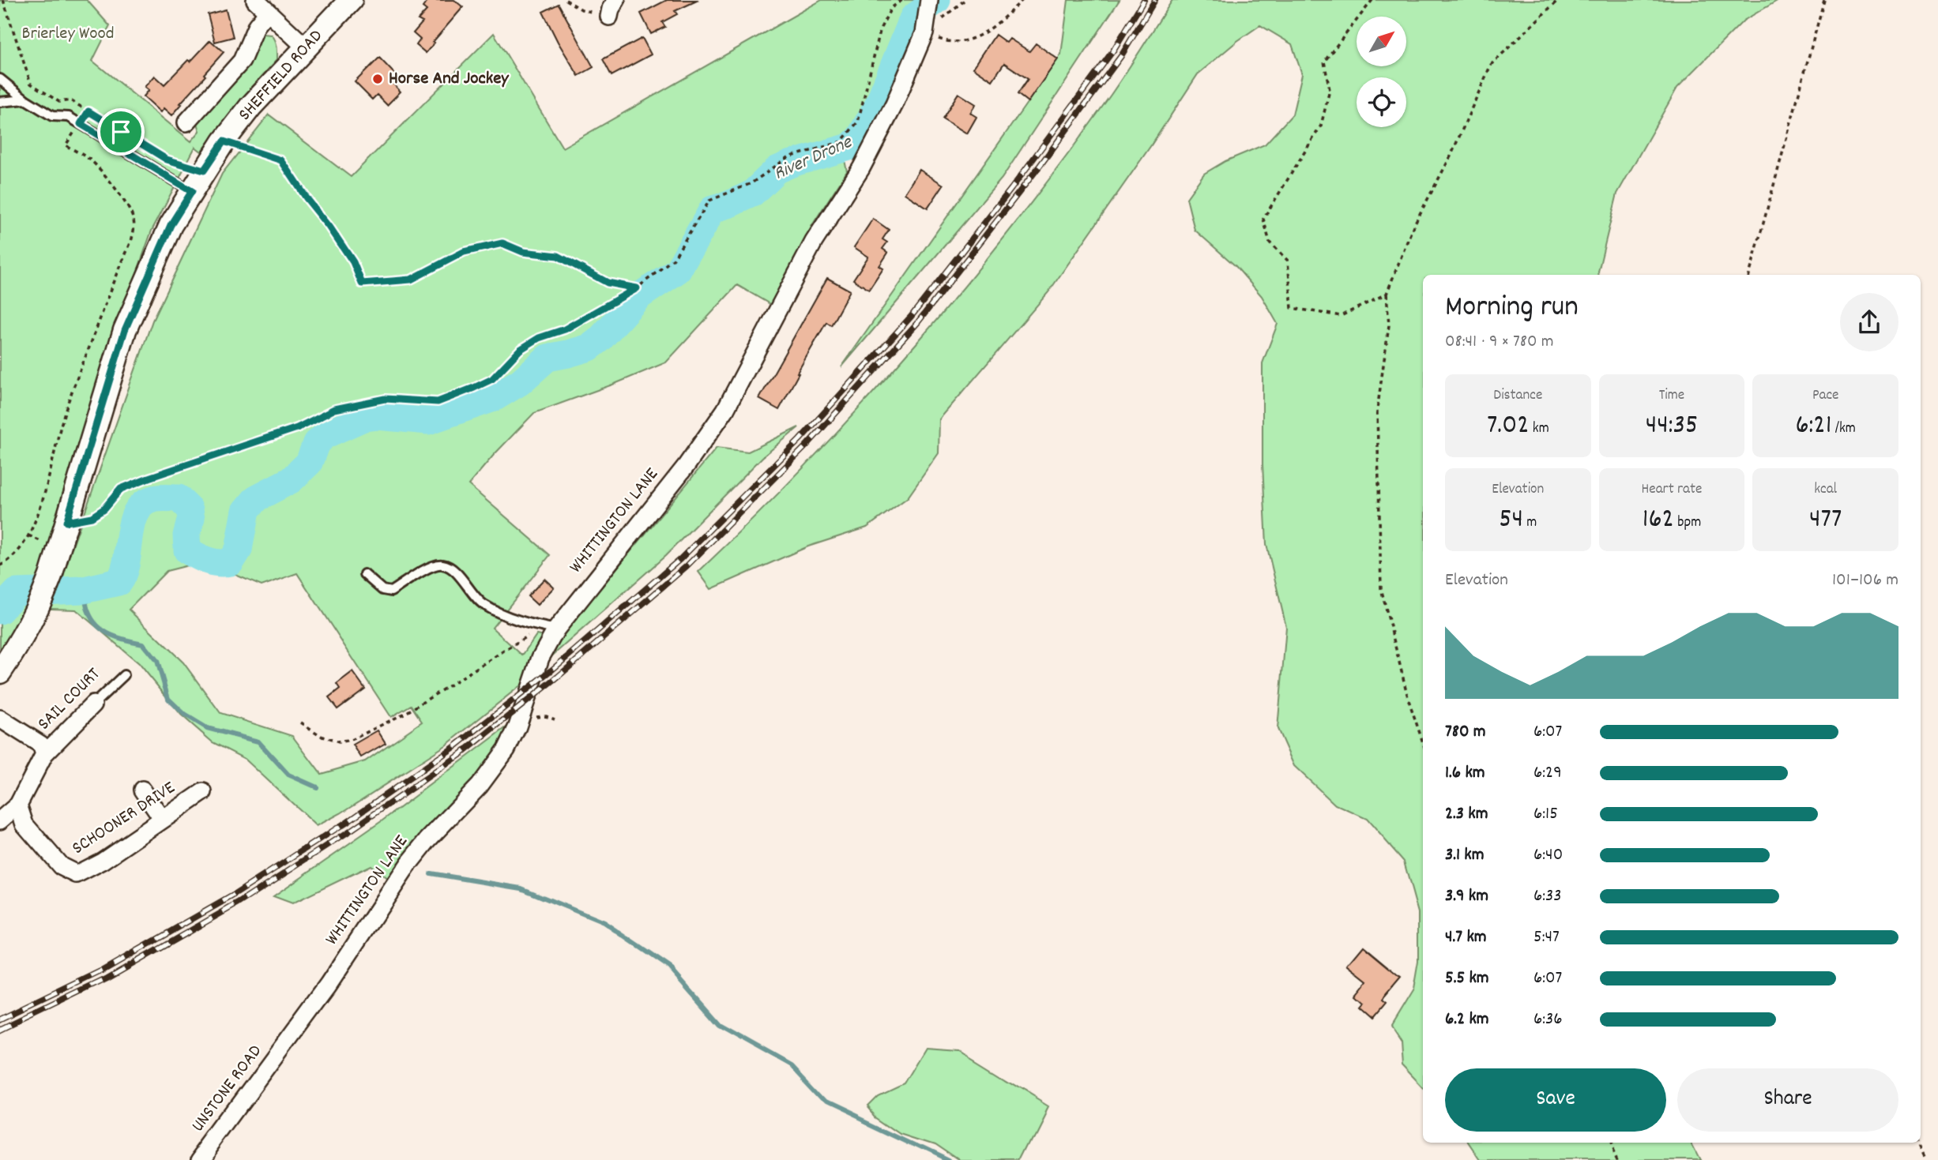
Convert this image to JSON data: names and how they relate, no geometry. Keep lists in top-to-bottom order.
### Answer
{
  "streets": {
    "main road": ["SHEFFIELD ROAD"],
    "street": [
      "WHITTINGTON LANE",
      "SAIL COURT",
      "SCHOONER DRIVE",
      "UNSTONE ROAD"
    ]
  },
  "crossings": [
    ["WHITTINGTON LANE", "UNSTONE ROAD"]
  ],
  "water": ["River Drone"],
  "parks": ["Brierley Wood"],
  "places": ["Horse And Jockey"],
  "north": "top right",
  "page": {
    "heading": ["Morning run", "08:41 · 9 × 780 m"],
    "stats": [
      ["Distance", "7.02 km"],
      ["Time", "44:35"],
      ["Pace", "6:21 /km"],
      ["Elevation", "54 m"],
      ["Heart rate", "162 bpm"],
      ["kcal", "477"]
    ],
    "chart": ["Elevation", "101–106 m"],
    "list": [
      {
        "name": "780 m",
        "note": "6:07"
      },
      {
        "name": "1.6 km",
        "note": "6:29"
      },
      {
        "name": "2.3 km",
        "note": "6:15"
      },
      {
        "name": "3.1 km",
        "note": "6:40"
      },
      {
        "name": "3.9 km",
        "note": "6:33"
      },
      {
        "name": "4.7 km",
        "note": "5:47"
      },
      {
        "name": "5.5 km",
        "note": "6:07"
      },
      {
        "name": "6.2 km",
        "note": "6:36"
      }
    ],
    "buttons": ["Save", "Share"]
  }
}
